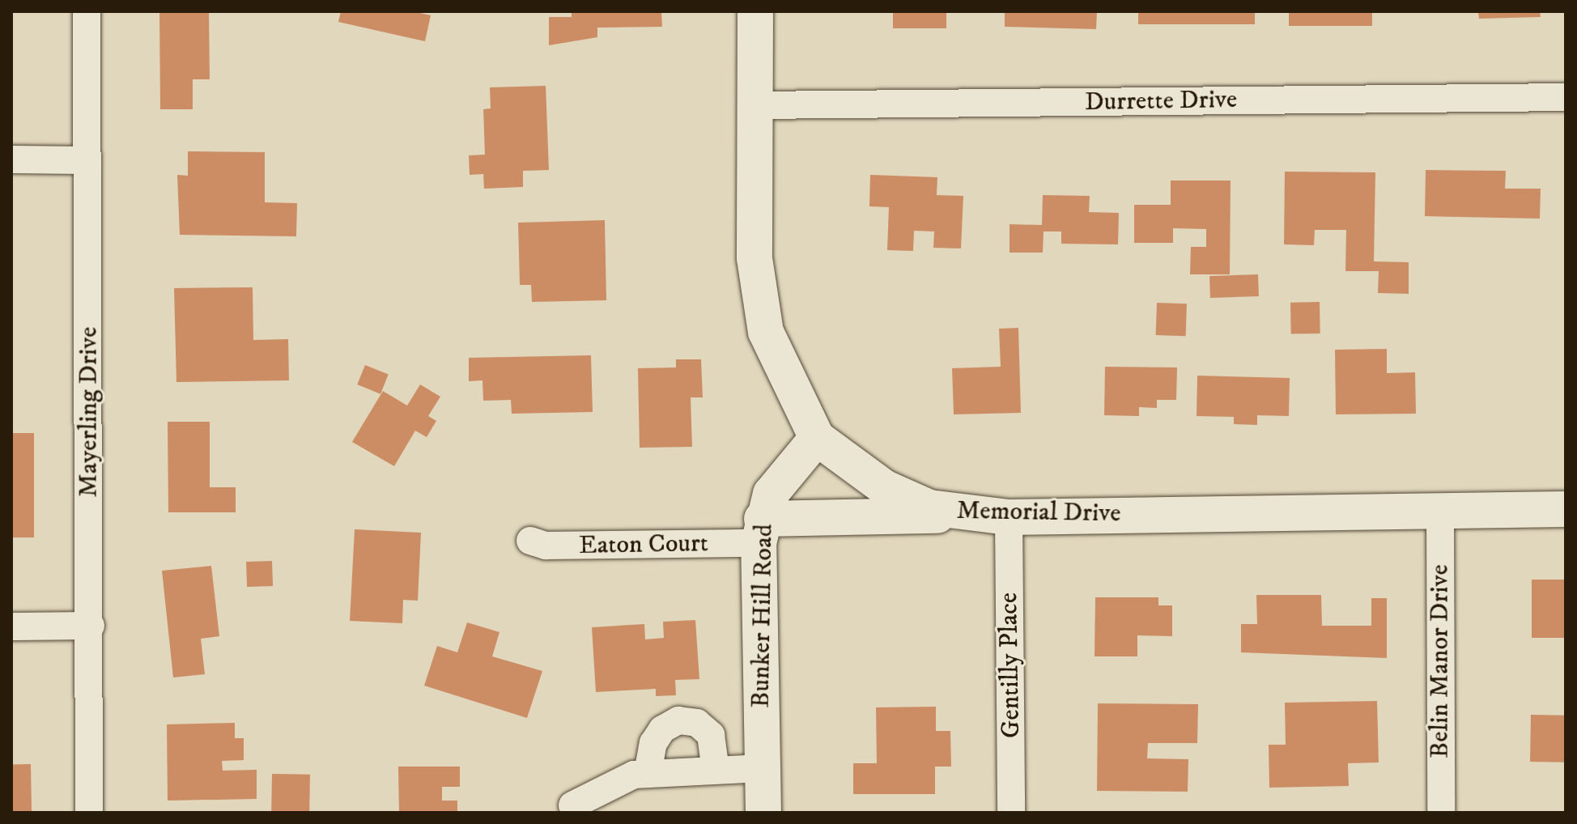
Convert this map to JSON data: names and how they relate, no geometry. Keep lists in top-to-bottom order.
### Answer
{
  "streets": {
    "street": [
      "Durrette Drive",
      "Mayerling Drive",
      "Memorial Drive",
      "Eaton Court",
      "Bunker Hill Road",
      "Belin Manor Drive",
      "Gentilly Place"
    ]
  },
  "crossings": [
    ["Durrette Drive", "Memorial Drive"],
    ["Memorial Drive", "Bunker Hill Road"],
    ["Memorial Drive", "Belin Manor Drive"],
    ["Memorial Drive", "Gentilly Place"],
    ["Eaton Court", "Bunker Hill Road"]
  ]
}
